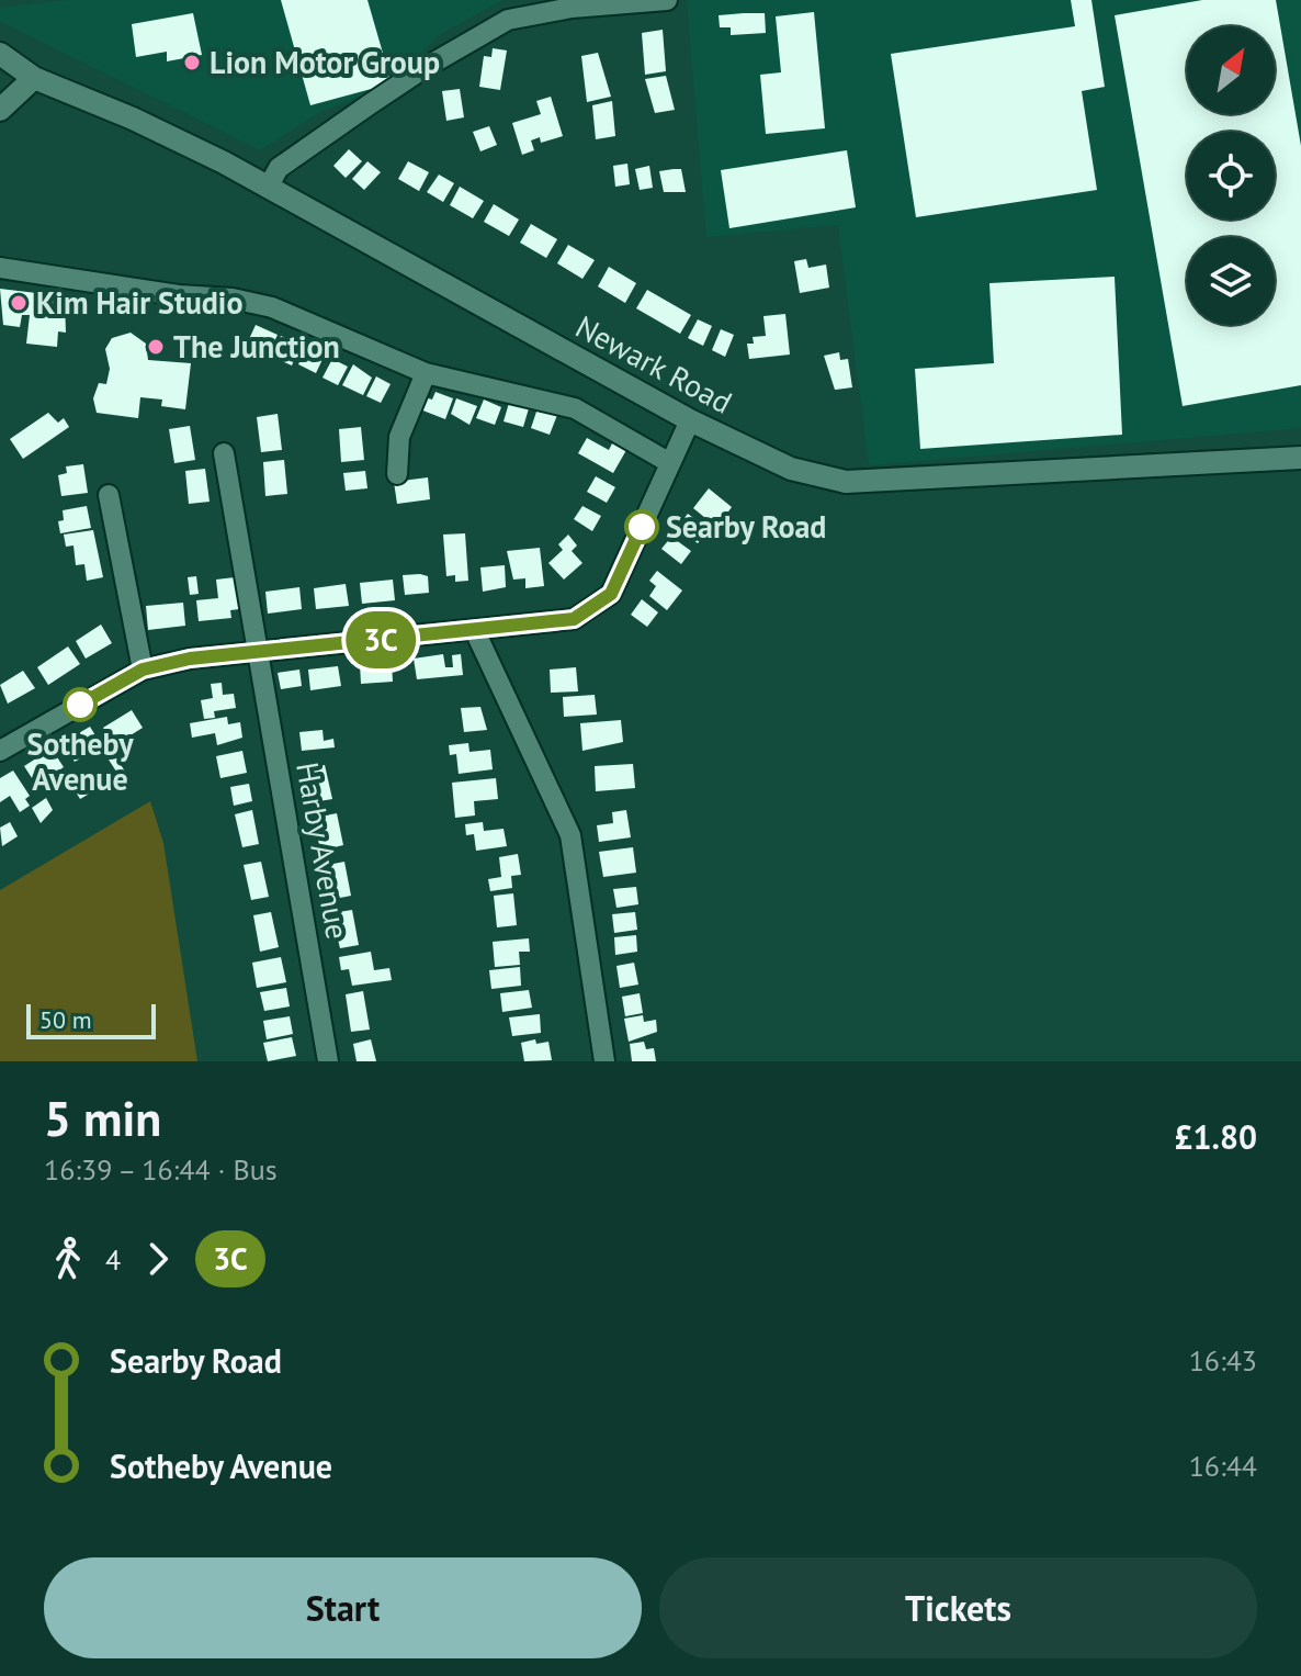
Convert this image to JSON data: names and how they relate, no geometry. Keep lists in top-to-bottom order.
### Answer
{
  "streets": {
    "main road": ["Newark Road"],
    "street": ["Harby Avenue"]
  },
  "places": [
    "Lion Motor Group",
    "Kim Hair Studio",
    "The Junction",
    "Searby Road",
    "Sotheby Avenue"
  ],
  "lines": ["bus line 3C"],
  "scale_bar": "50 m",
  "north": "top right",
  "page": {
    "on_map": "3C",
    "scale": "50 m",
    "heading": ["5 min", "16:39 – 16:44 · Bus", "£1.80"],
    "legs": ["4", "3C"],
    "list": [
      {
        "name": "Searby Road",
        "value": "16:43"
      },
      {
        "name": "Sotheby Avenue",
        "value": "16:44"
      }
    ],
    "buttons": ["Start", "Tickets"]
  }
}
